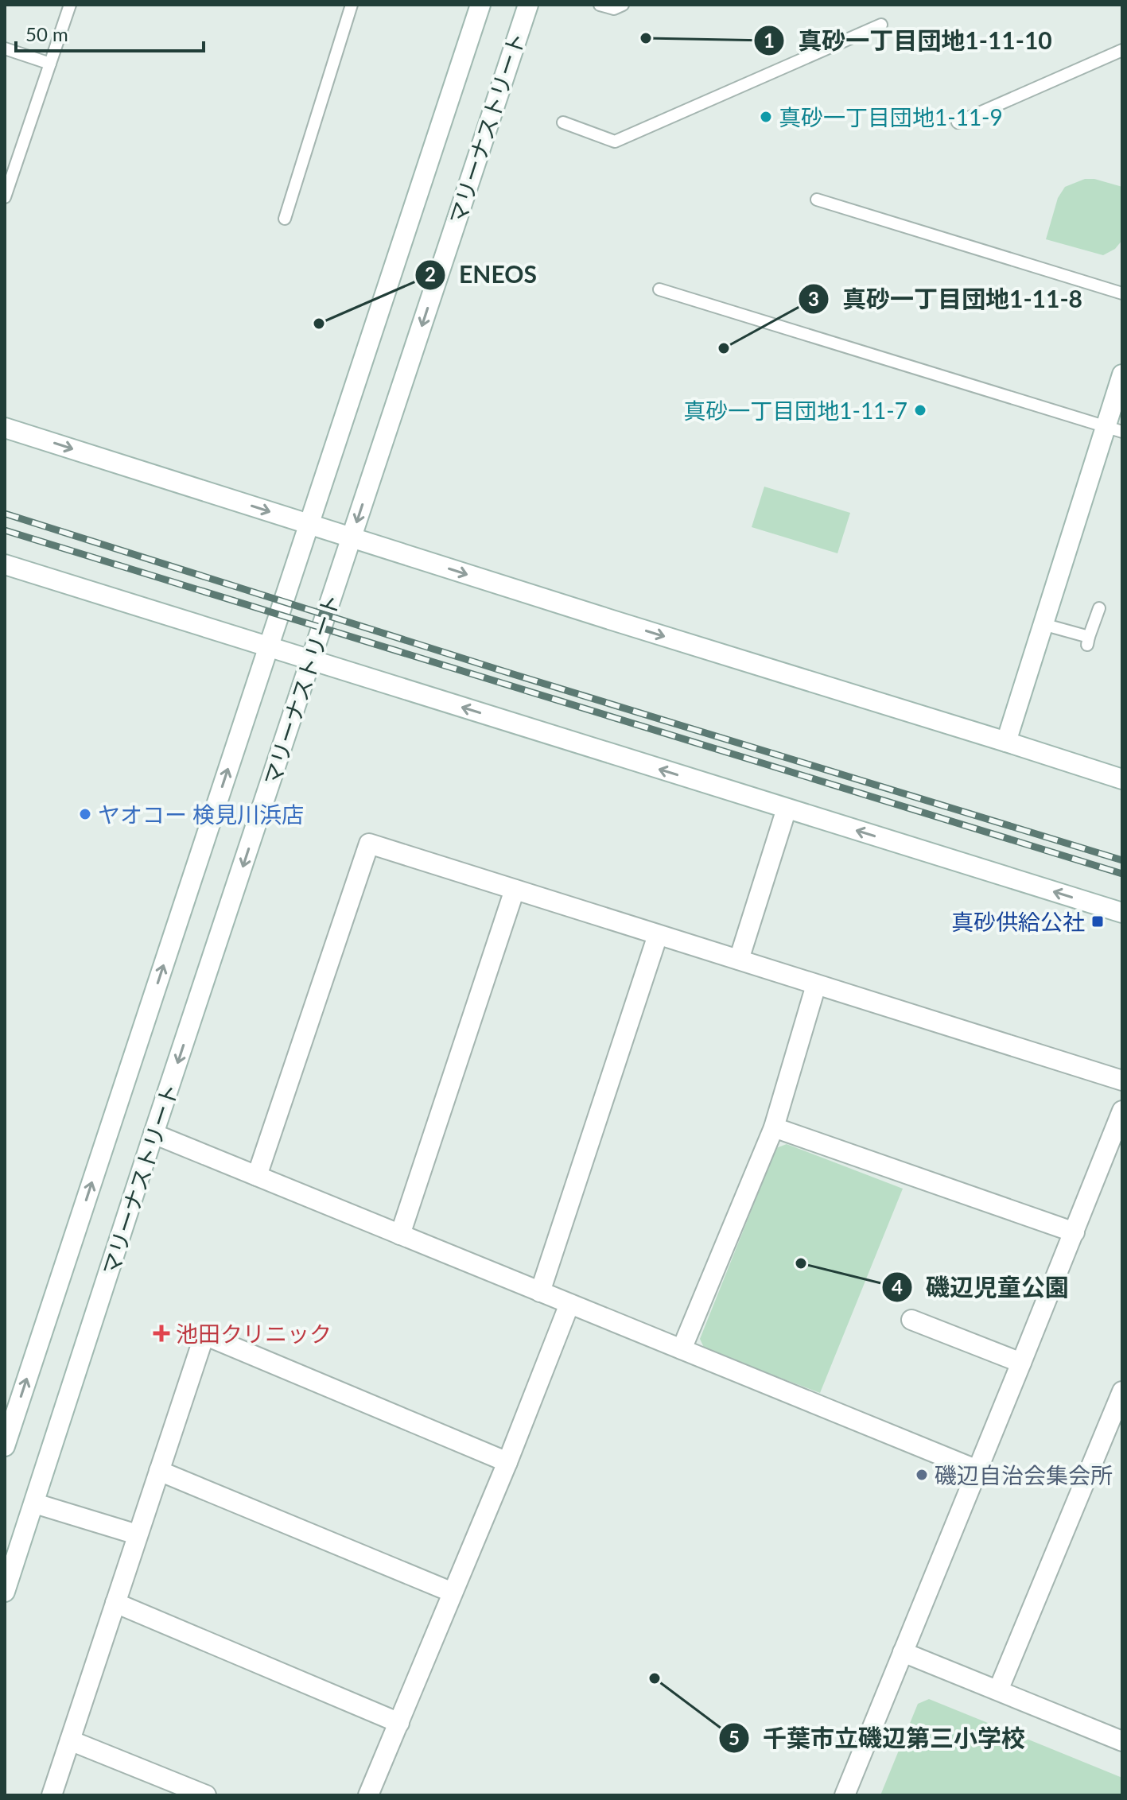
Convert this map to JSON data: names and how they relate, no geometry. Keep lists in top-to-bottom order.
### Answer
{
  "streets": {
    "street": ["マリーナストリート"]
  },
  "places": {
    "other": [
      "真砂一丁目団地1-11-10",
      "真砂一丁目団地1-11-9",
      "ENEOS",
      "真砂一丁目団地1-11-8",
      "真砂一丁目団地1-11-7",
      "ヤオコー 検見川浜店",
      "磯辺児童公園",
      "磯辺自治会集会所",
      "千葉市立磯辺第三小学校"
    ],
    "transit": ["真砂供給公社"],
    "health": ["池田クリニック"]
  },
  "scale_bar": "50 m"
}
